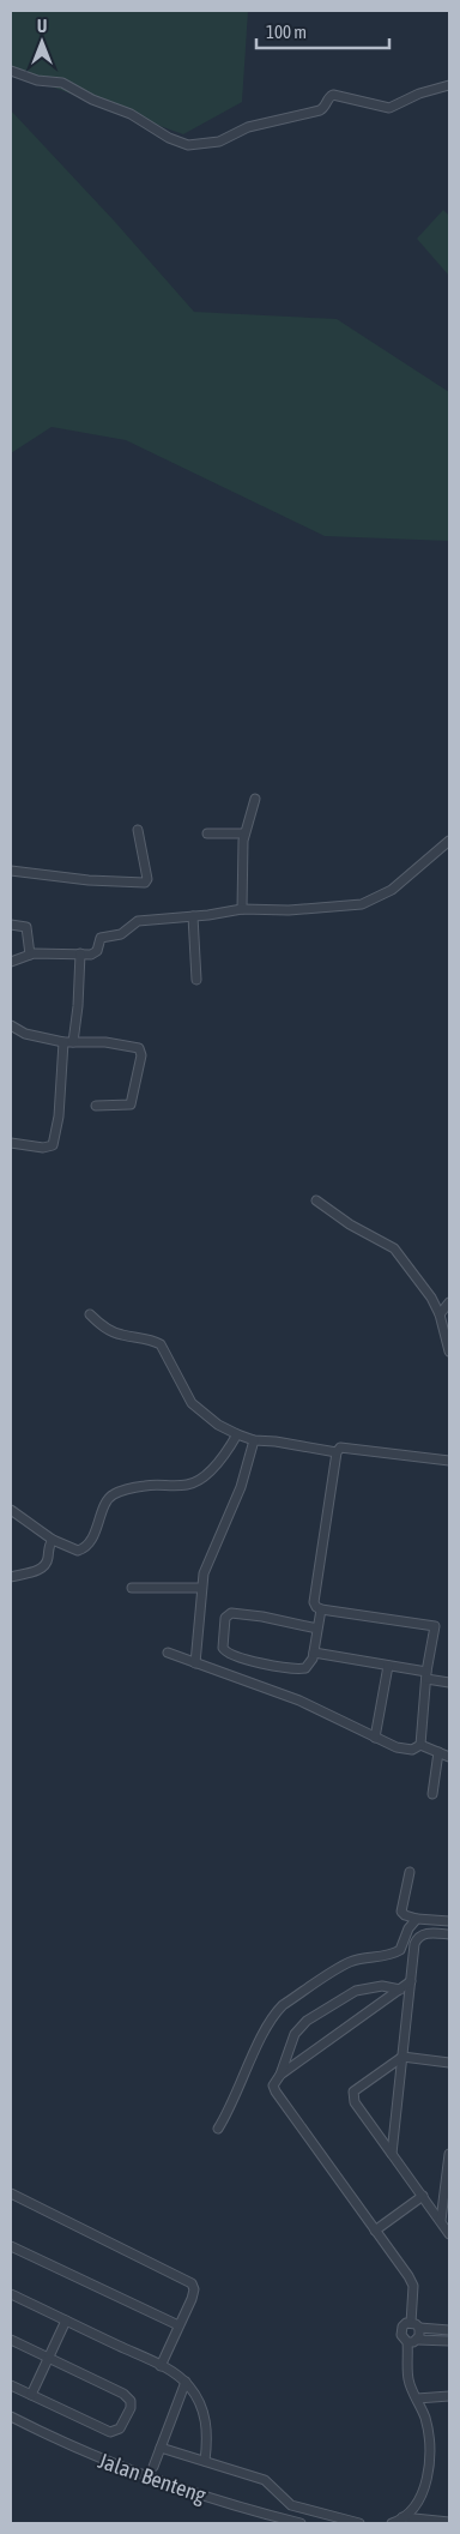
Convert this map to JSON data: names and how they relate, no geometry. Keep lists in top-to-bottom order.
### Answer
{
  "streets": {
    "street": ["Jalan Benteng"]
  },
  "scale_bar": "100 m",
  "north": "top"
}
